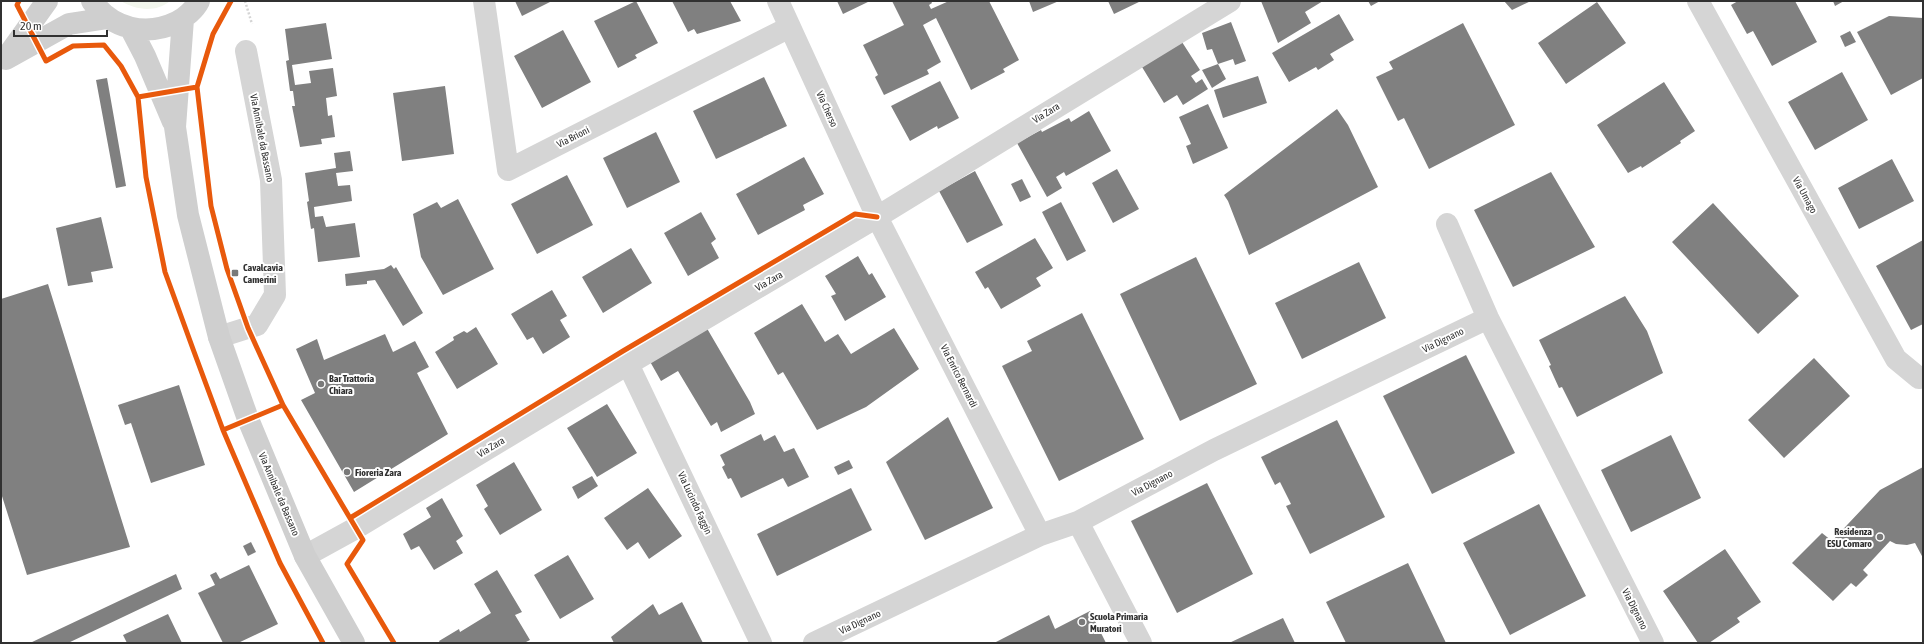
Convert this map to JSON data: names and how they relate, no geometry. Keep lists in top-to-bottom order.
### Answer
{
  "streets": {
    "street": [
      "Via Cherso",
      "Via Zara",
      "Via Brioni",
      "Via Annibale da Bassano",
      "Via Umago",
      "Via Dignano",
      "Via Enrico Bernardi",
      "Via Lucindo Faggin"
    ]
  },
  "crossings": [
    ["Via Cherso", "Via Zara"],
    ["Via Cherso", "Via Brioni"],
    ["Via Cherso", "Via Enrico Bernardi"],
    ["Via Zara", "Via Annibale da Bassano"],
    ["Via Zara", "Via Enrico Bernardi"],
    ["Via Zara", "Via Lucindo Faggin"],
    ["Via Dignano", "Via Enrico Bernardi"]
  ],
  "places": {
    "transit": ["Cavalcavia Camerini"],
    "other": [
      "Bar Trattoria Chiara",
      "Fioreria Zara",
      "Residenza ESU Cornaro",
      "Scuola Primaria Muratori"
    ]
  },
  "scale_bar": "20 m"
}
